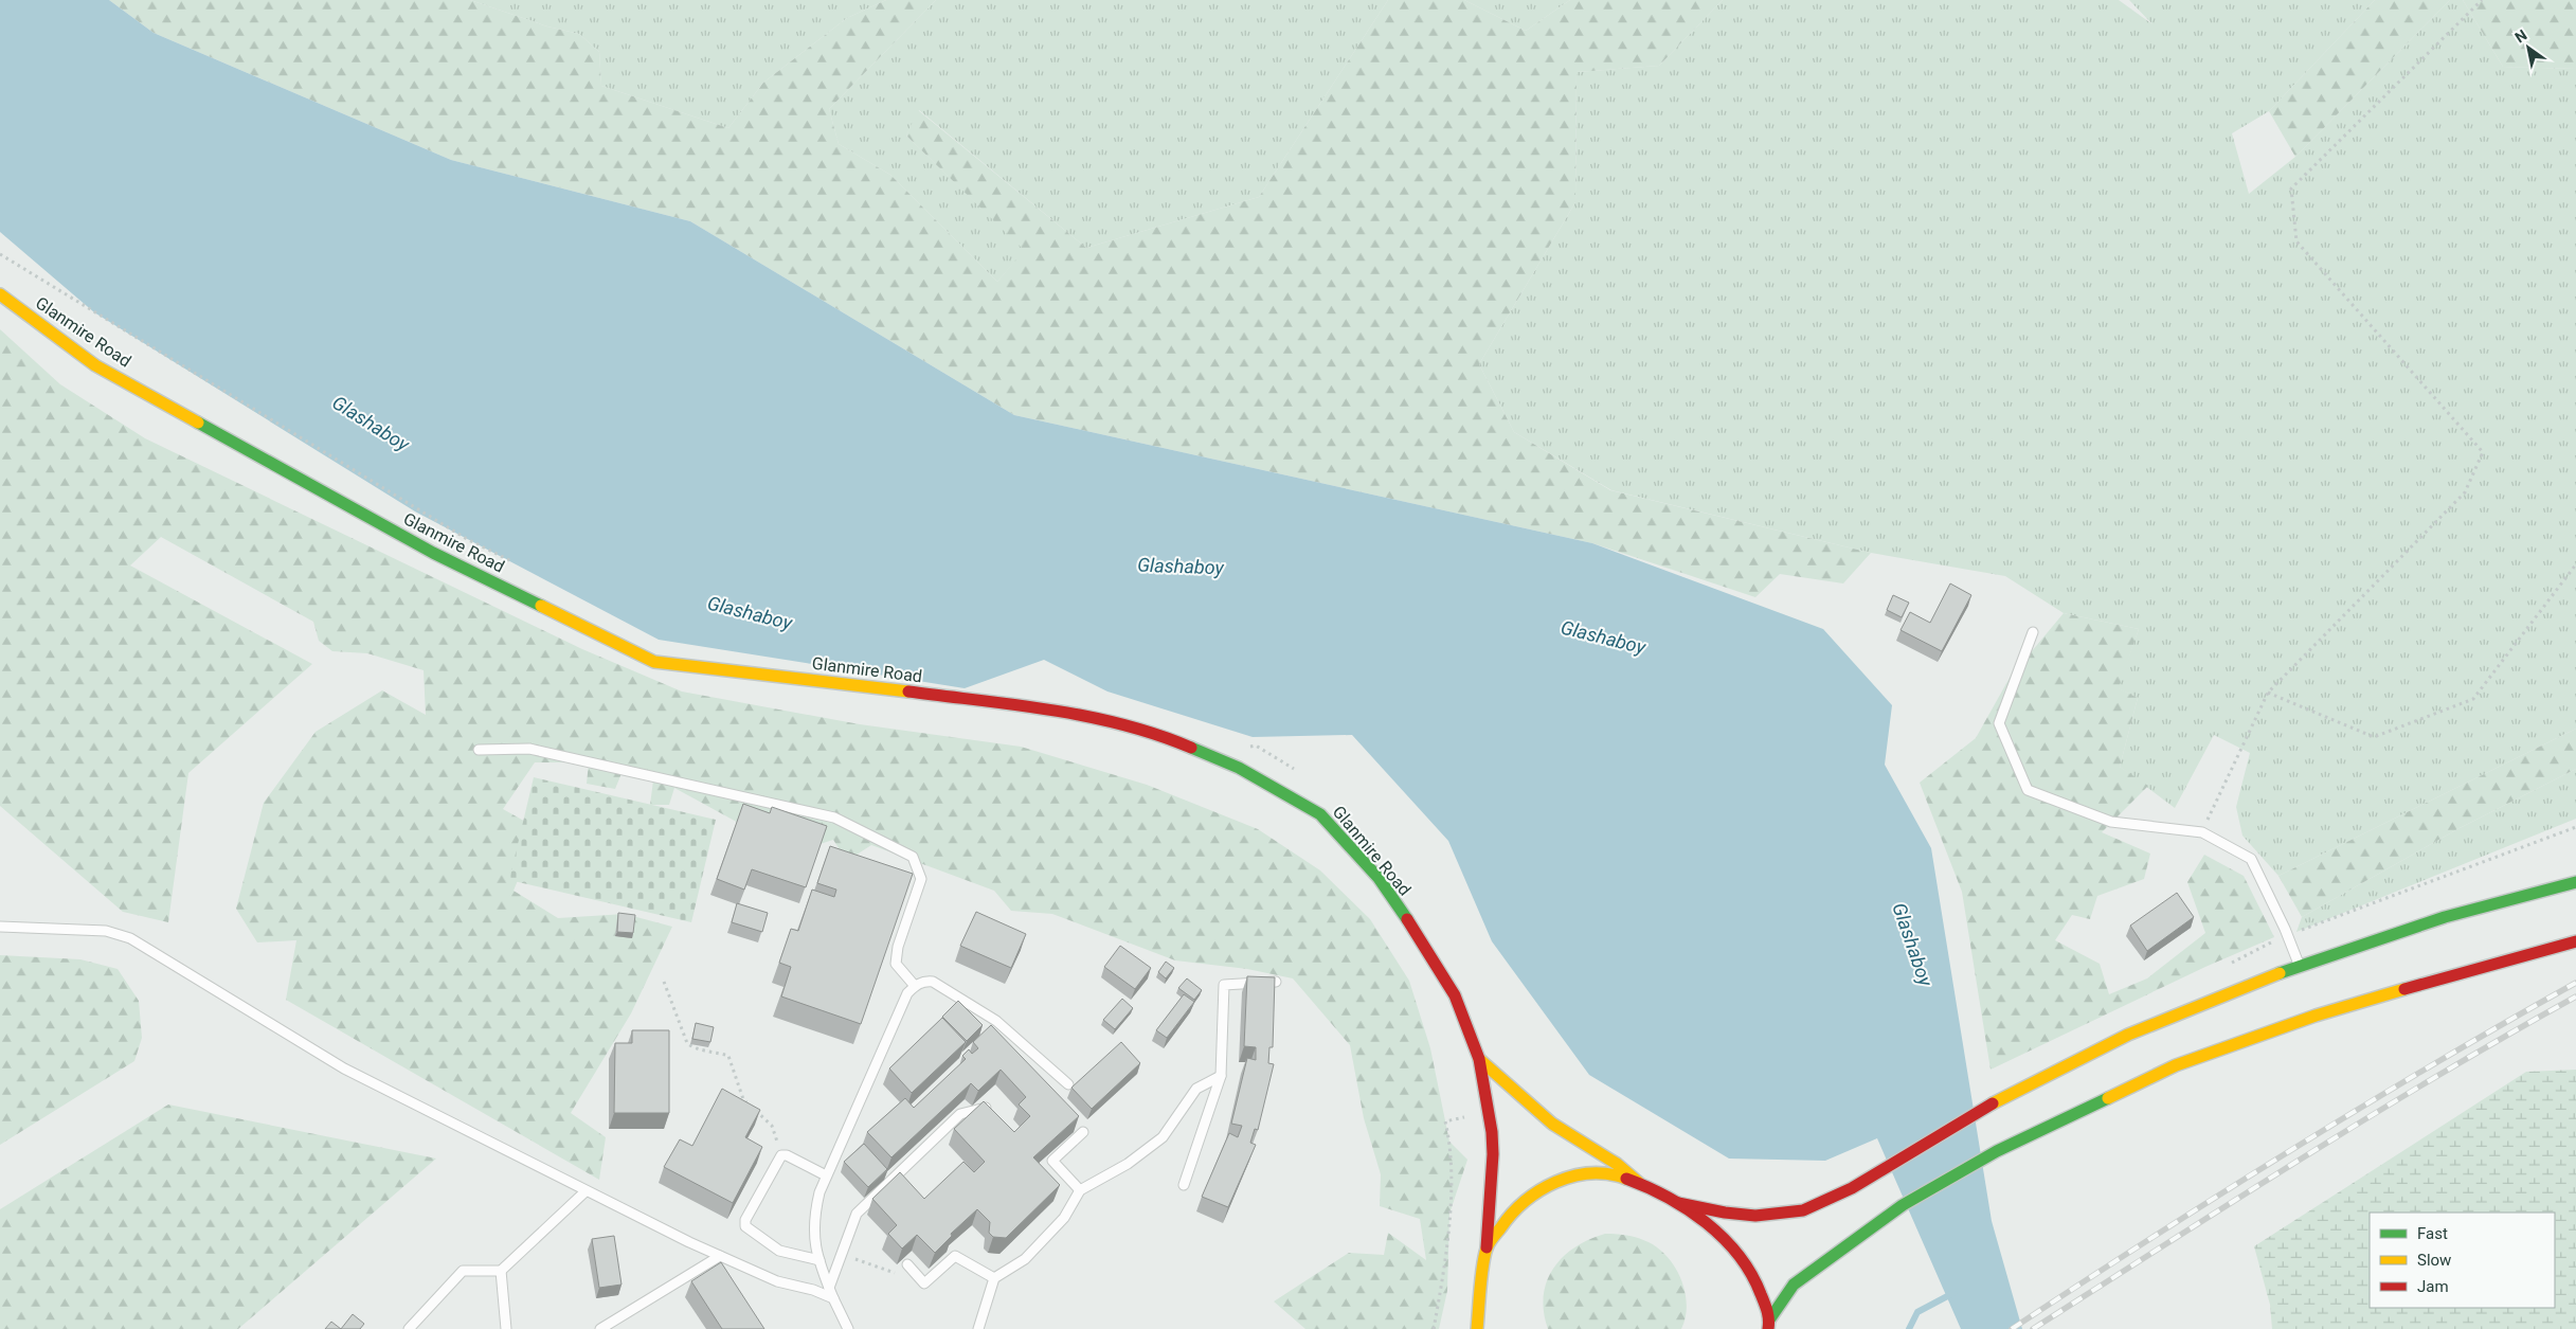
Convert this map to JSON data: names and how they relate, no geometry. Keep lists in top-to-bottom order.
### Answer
{
  "streets": {
    "main road": ["Glanmire Road"]
  },
  "water": ["Glashaboy"],
  "legend": ["Fast", "Slow", "Jam"],
  "north": "top left"
}
